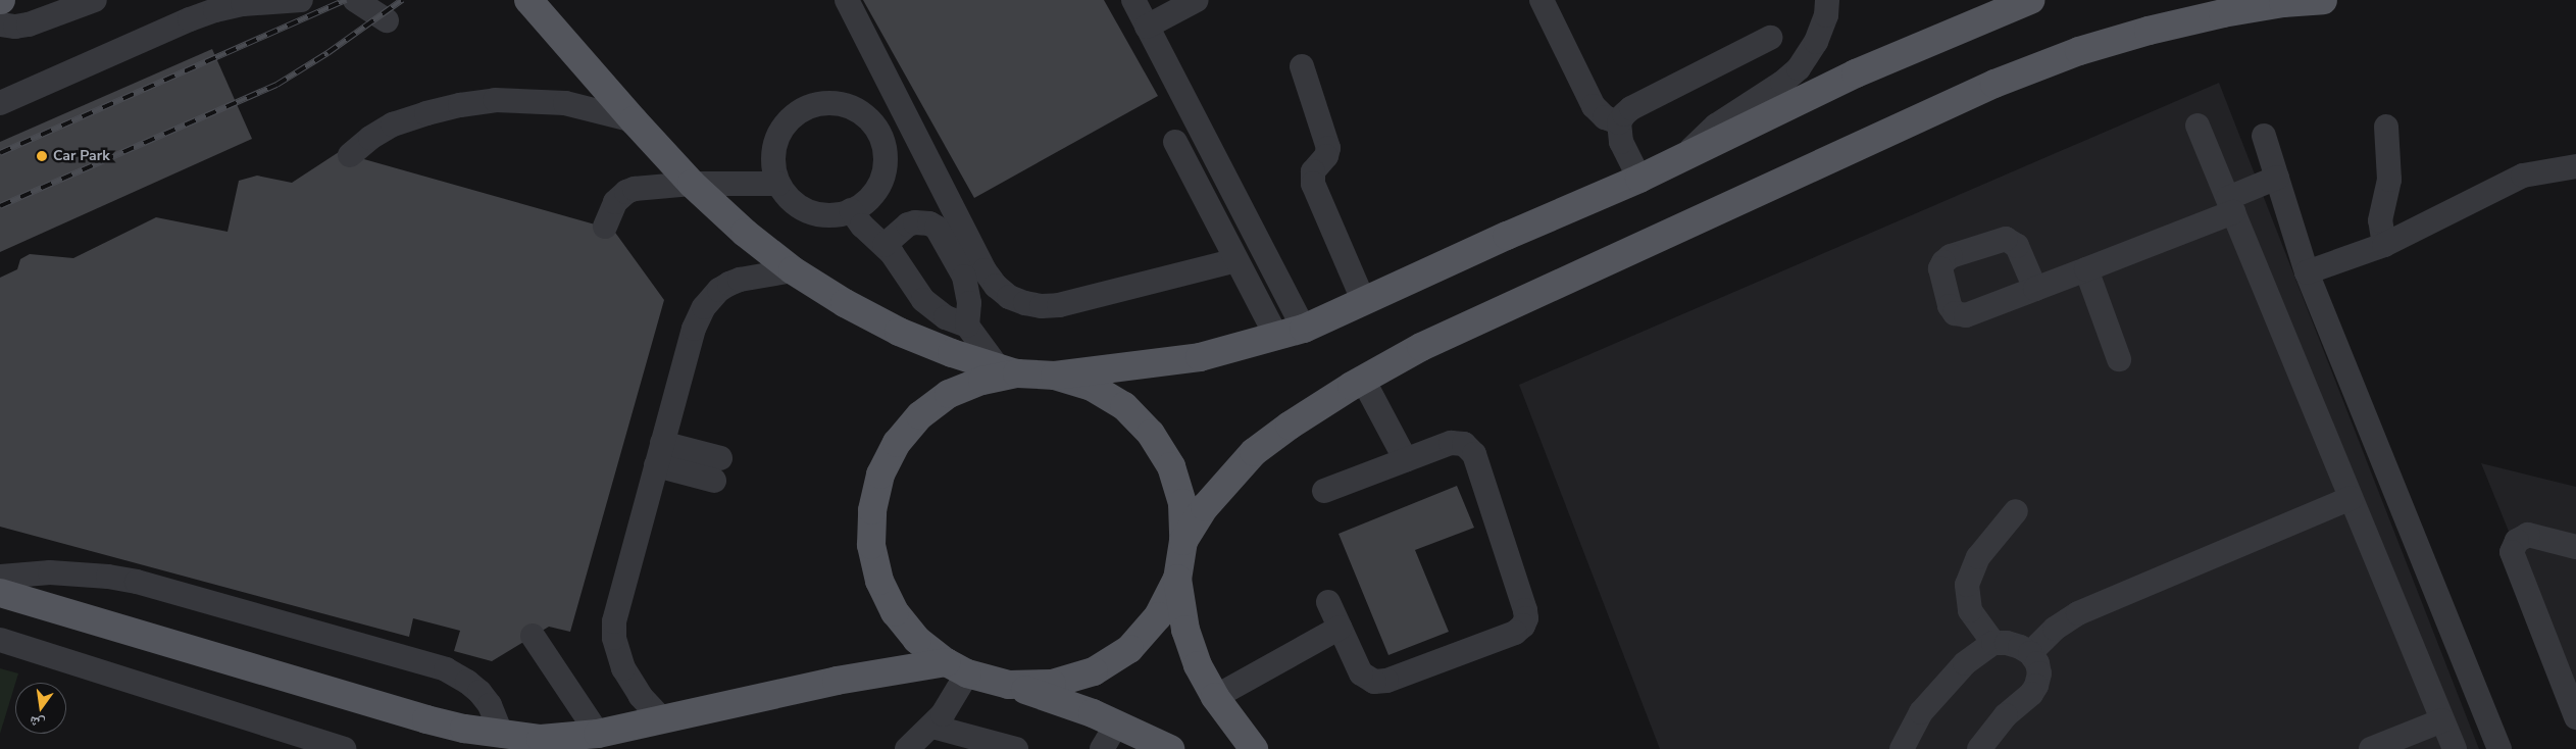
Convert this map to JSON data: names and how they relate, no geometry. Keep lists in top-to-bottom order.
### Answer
{
  "places": ["Car Park"],
  "north": "bottom"
}
